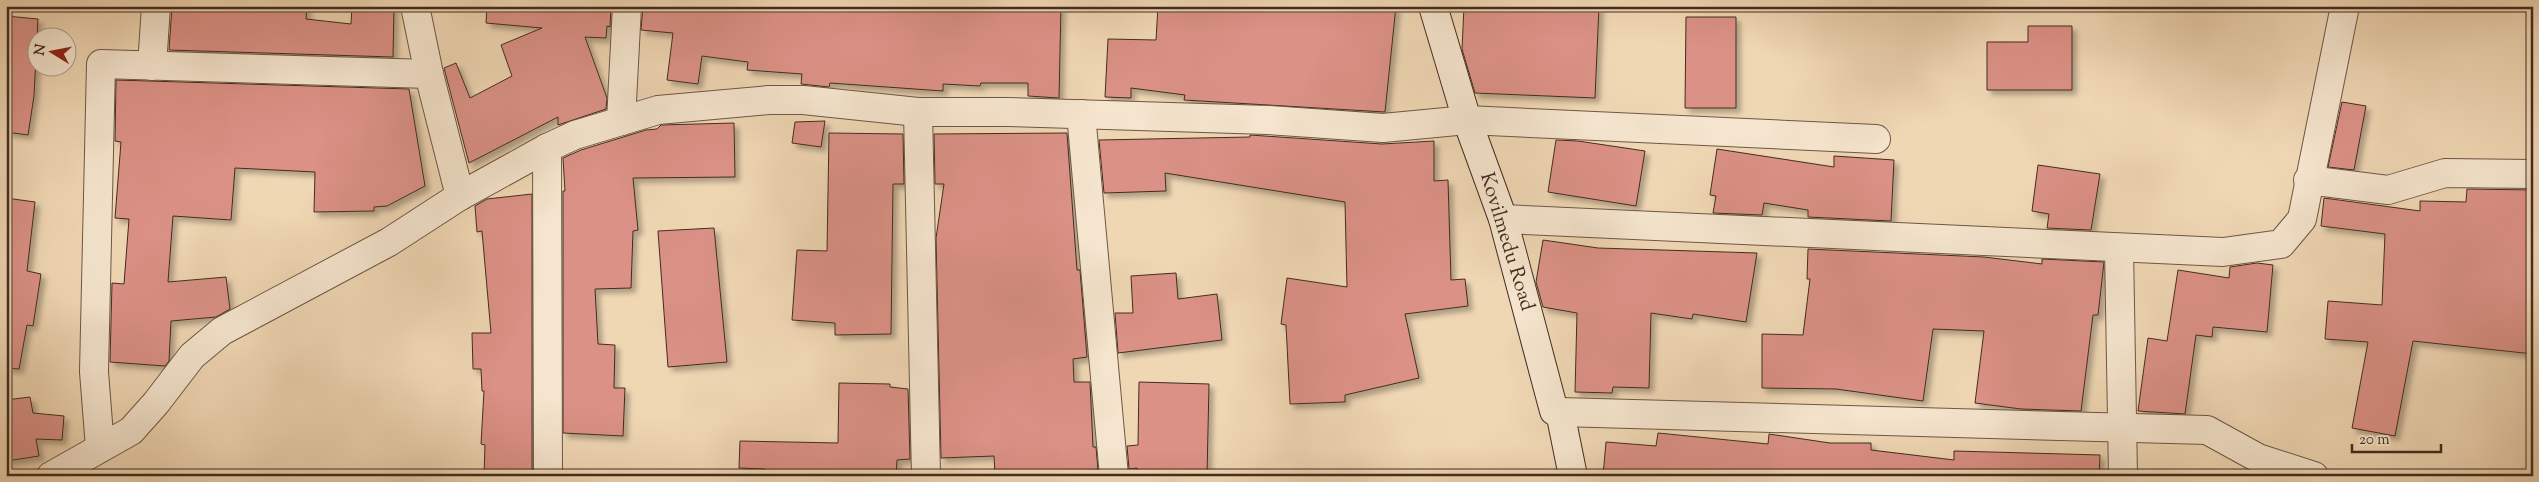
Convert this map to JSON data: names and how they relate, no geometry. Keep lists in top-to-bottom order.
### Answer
{
  "streets": {
    "street": ["Kovilmedu Road"]
  },
  "scale_bar": "20 m",
  "north": "left"
}
